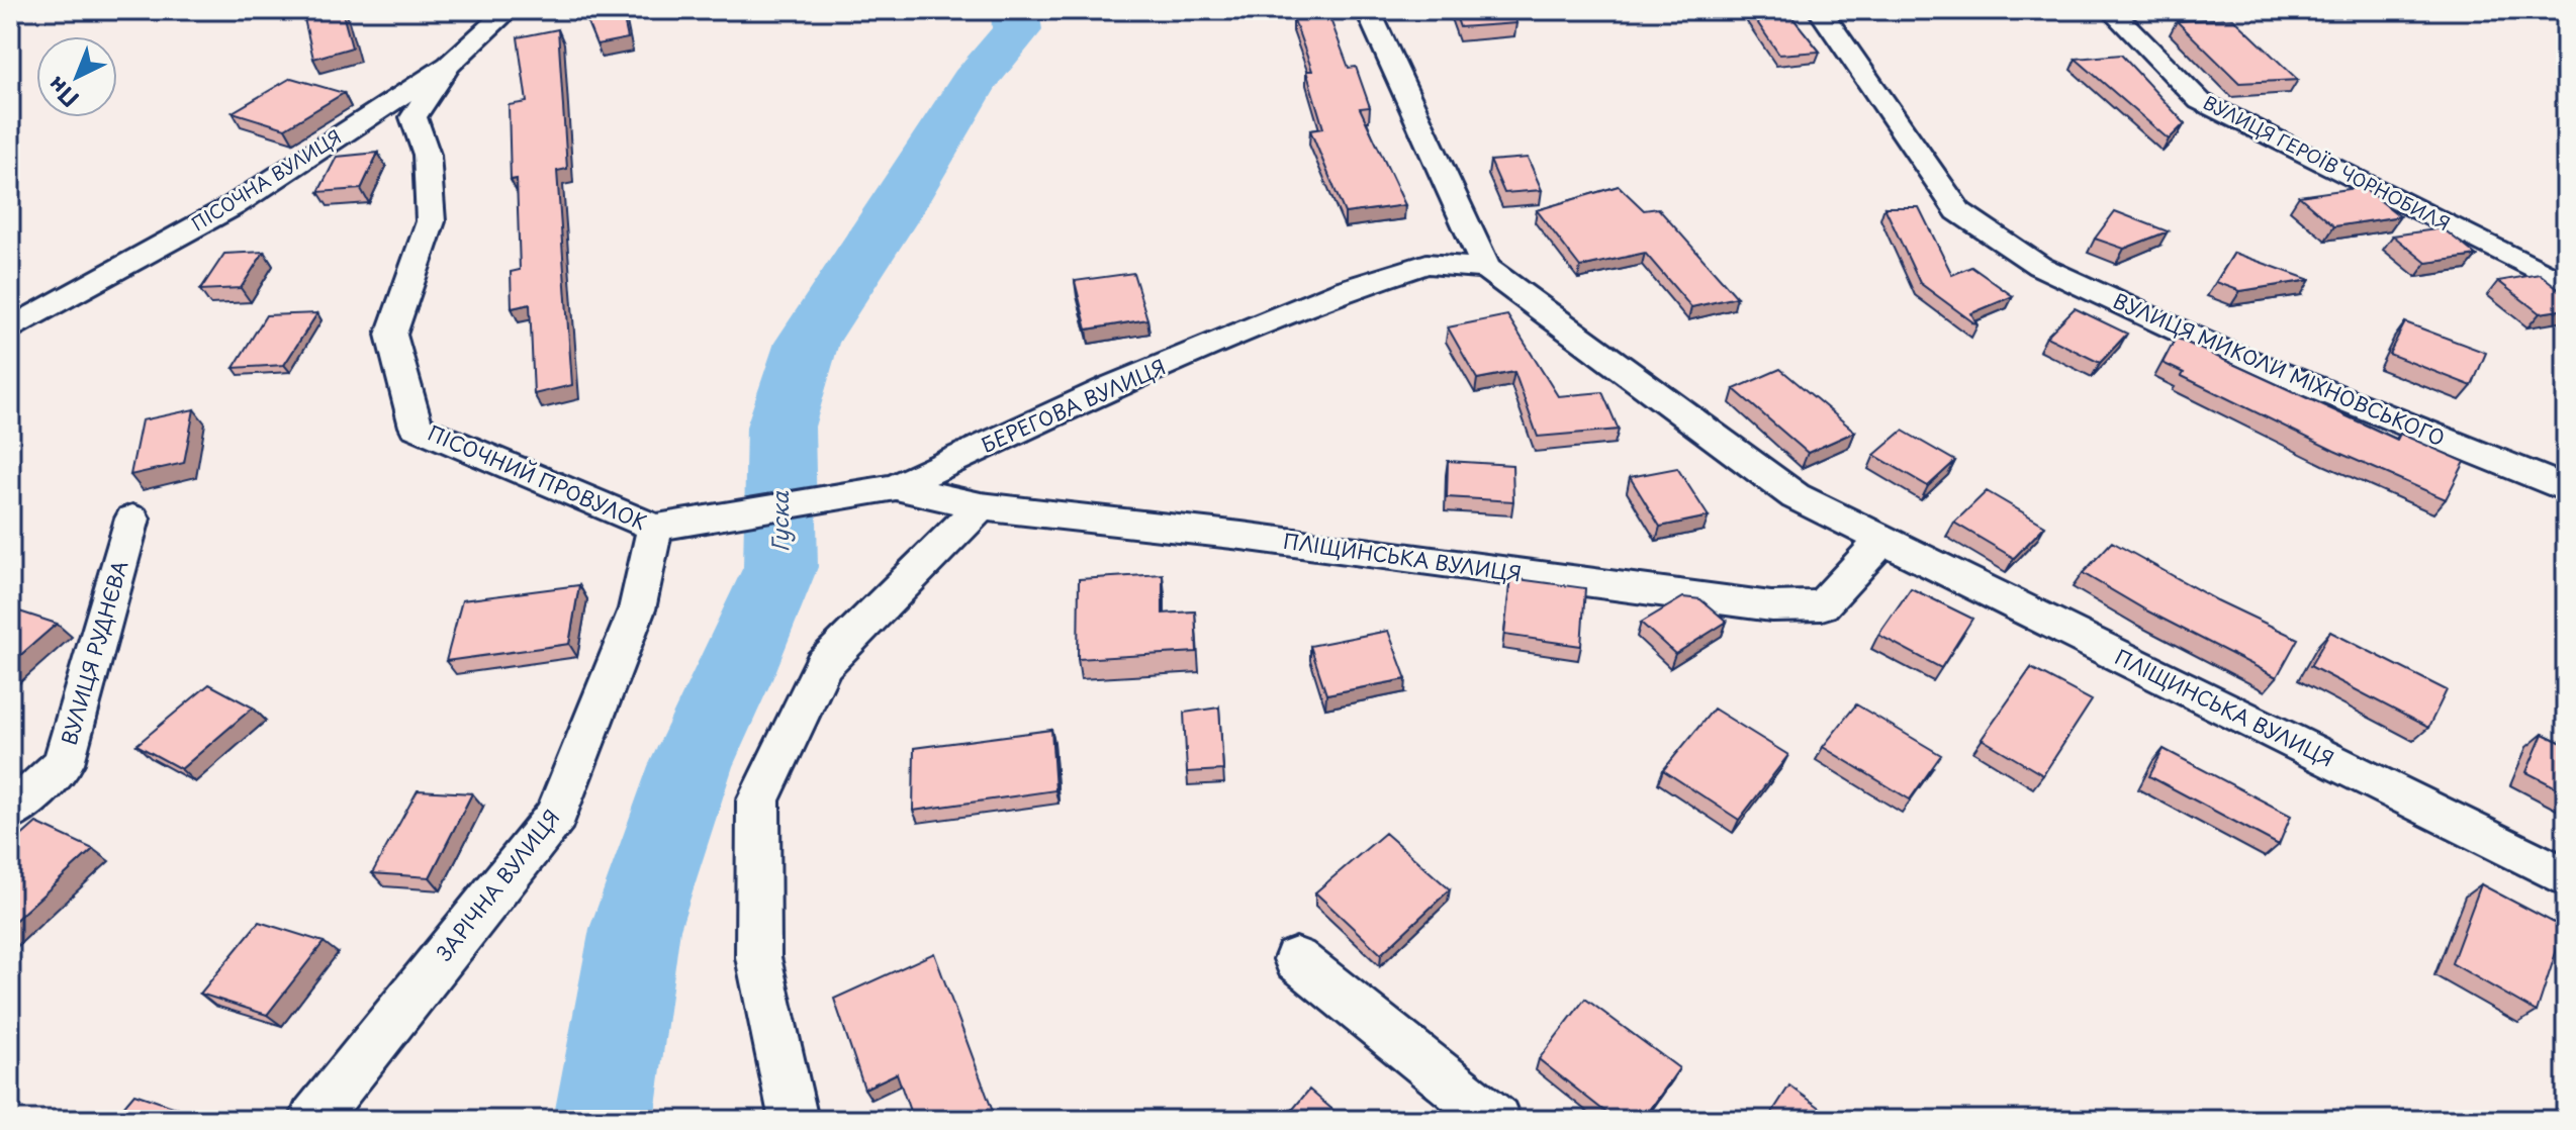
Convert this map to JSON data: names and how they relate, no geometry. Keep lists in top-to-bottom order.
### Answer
{
  "streets": {
    "street": [
      "ВУЛИЦЯ ГЕРОЇВ ЧОРНОБИЛЯ",
      "ПІСОЧНА ВУЛИЦЯ",
      "ВУЛИЦЯ МИКОЛИ МІХНОВСЬКОГО",
      "БЕРЕГОВА ВУЛИЦЯ",
      "ПІСОЧНИЙ ПРОВУЛОК",
      "ПЛІЩИНСЬКА ВУЛИЦЯ",
      "ВУЛИЦЯ РУДНЄВА",
      "ЗАРІЧНА ВУЛИЦЯ"
    ]
  },
  "crossings": [
    ["ПІСОЧНА ВУЛИЦЯ", "ПІСОЧНИЙ ПРОВУЛОК"],
    ["БЕРЕГОВА ВУЛИЦЯ", "ПІСОЧНИЙ ПРОВУЛОК"],
    ["БЕРЕГОВА ВУЛИЦЯ", "ПЛІЩИНСЬКА ВУЛИЦЯ"],
    ["БЕРЕГОВА ВУЛИЦЯ", "ЗАРІЧНА ВУЛИЦЯ"],
    ["ПІСОЧНИЙ ПРОВУЛОК", "ЗАРІЧНА ВУЛИЦЯ"]
  ],
  "water": ["Гуска"],
  "north": "bottom left"
}
